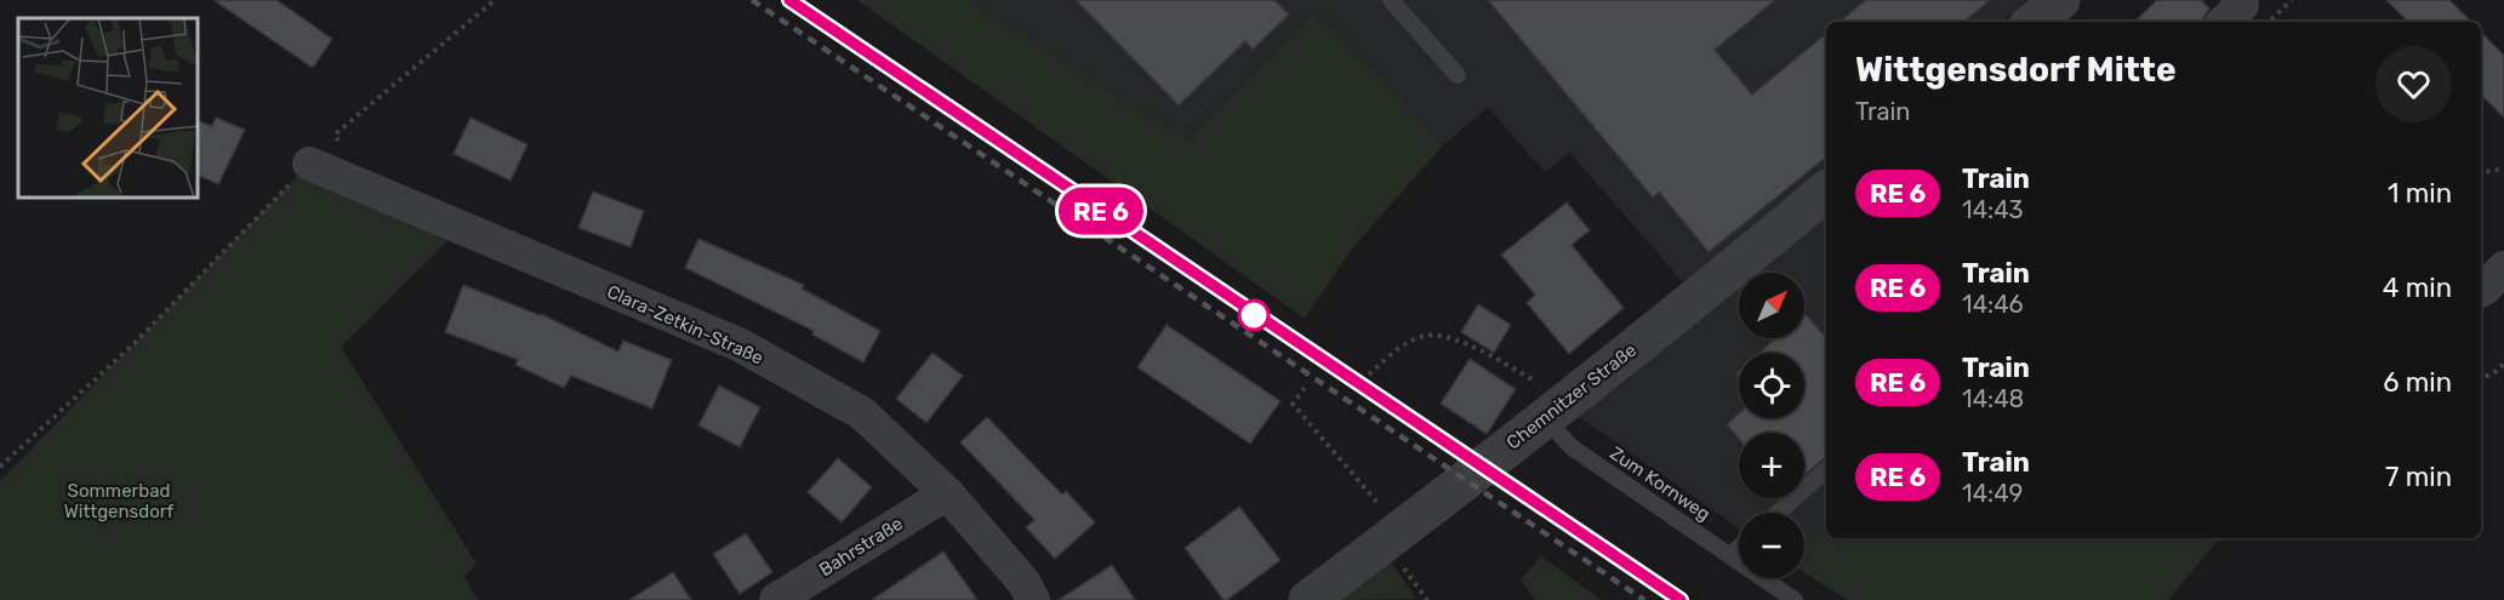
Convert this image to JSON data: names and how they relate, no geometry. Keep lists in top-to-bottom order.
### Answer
{
  "streets": {
    "street": ["Clara-Zetkin-Straße", "Chemnitzer Straße", "Bahrstraße"],
    "lane": ["Zum Kornweg"]
  },
  "crossings": [
    ["Clara-Zetkin-Straße", "Bahrstraße"],
    ["Chemnitzer Straße", "Zum Kornweg"]
  ],
  "parks": ["Sommerbad Wittgensdorf"],
  "north": "top right",
  "page": {
    "on_map": "RE 6",
    "heading": ["Wittgensdorf Mitte", "Train"],
    "list": [
      {
        "mark": "RE 6",
        "name": "Train",
        "note": "14:43",
        "value": "1 min"
      },
      {
        "mark": "RE 6",
        "name": "Train",
        "note": "14:46",
        "value": "4 min"
      },
      {
        "mark": "RE 6",
        "name": "Train",
        "note": "14:48",
        "value": "6 min"
      },
      {
        "mark": "RE 6",
        "name": "Train",
        "note": "14:49",
        "value": "7 min"
      }
    ],
    "map_buttons": ["+", "−"]
  }
}
